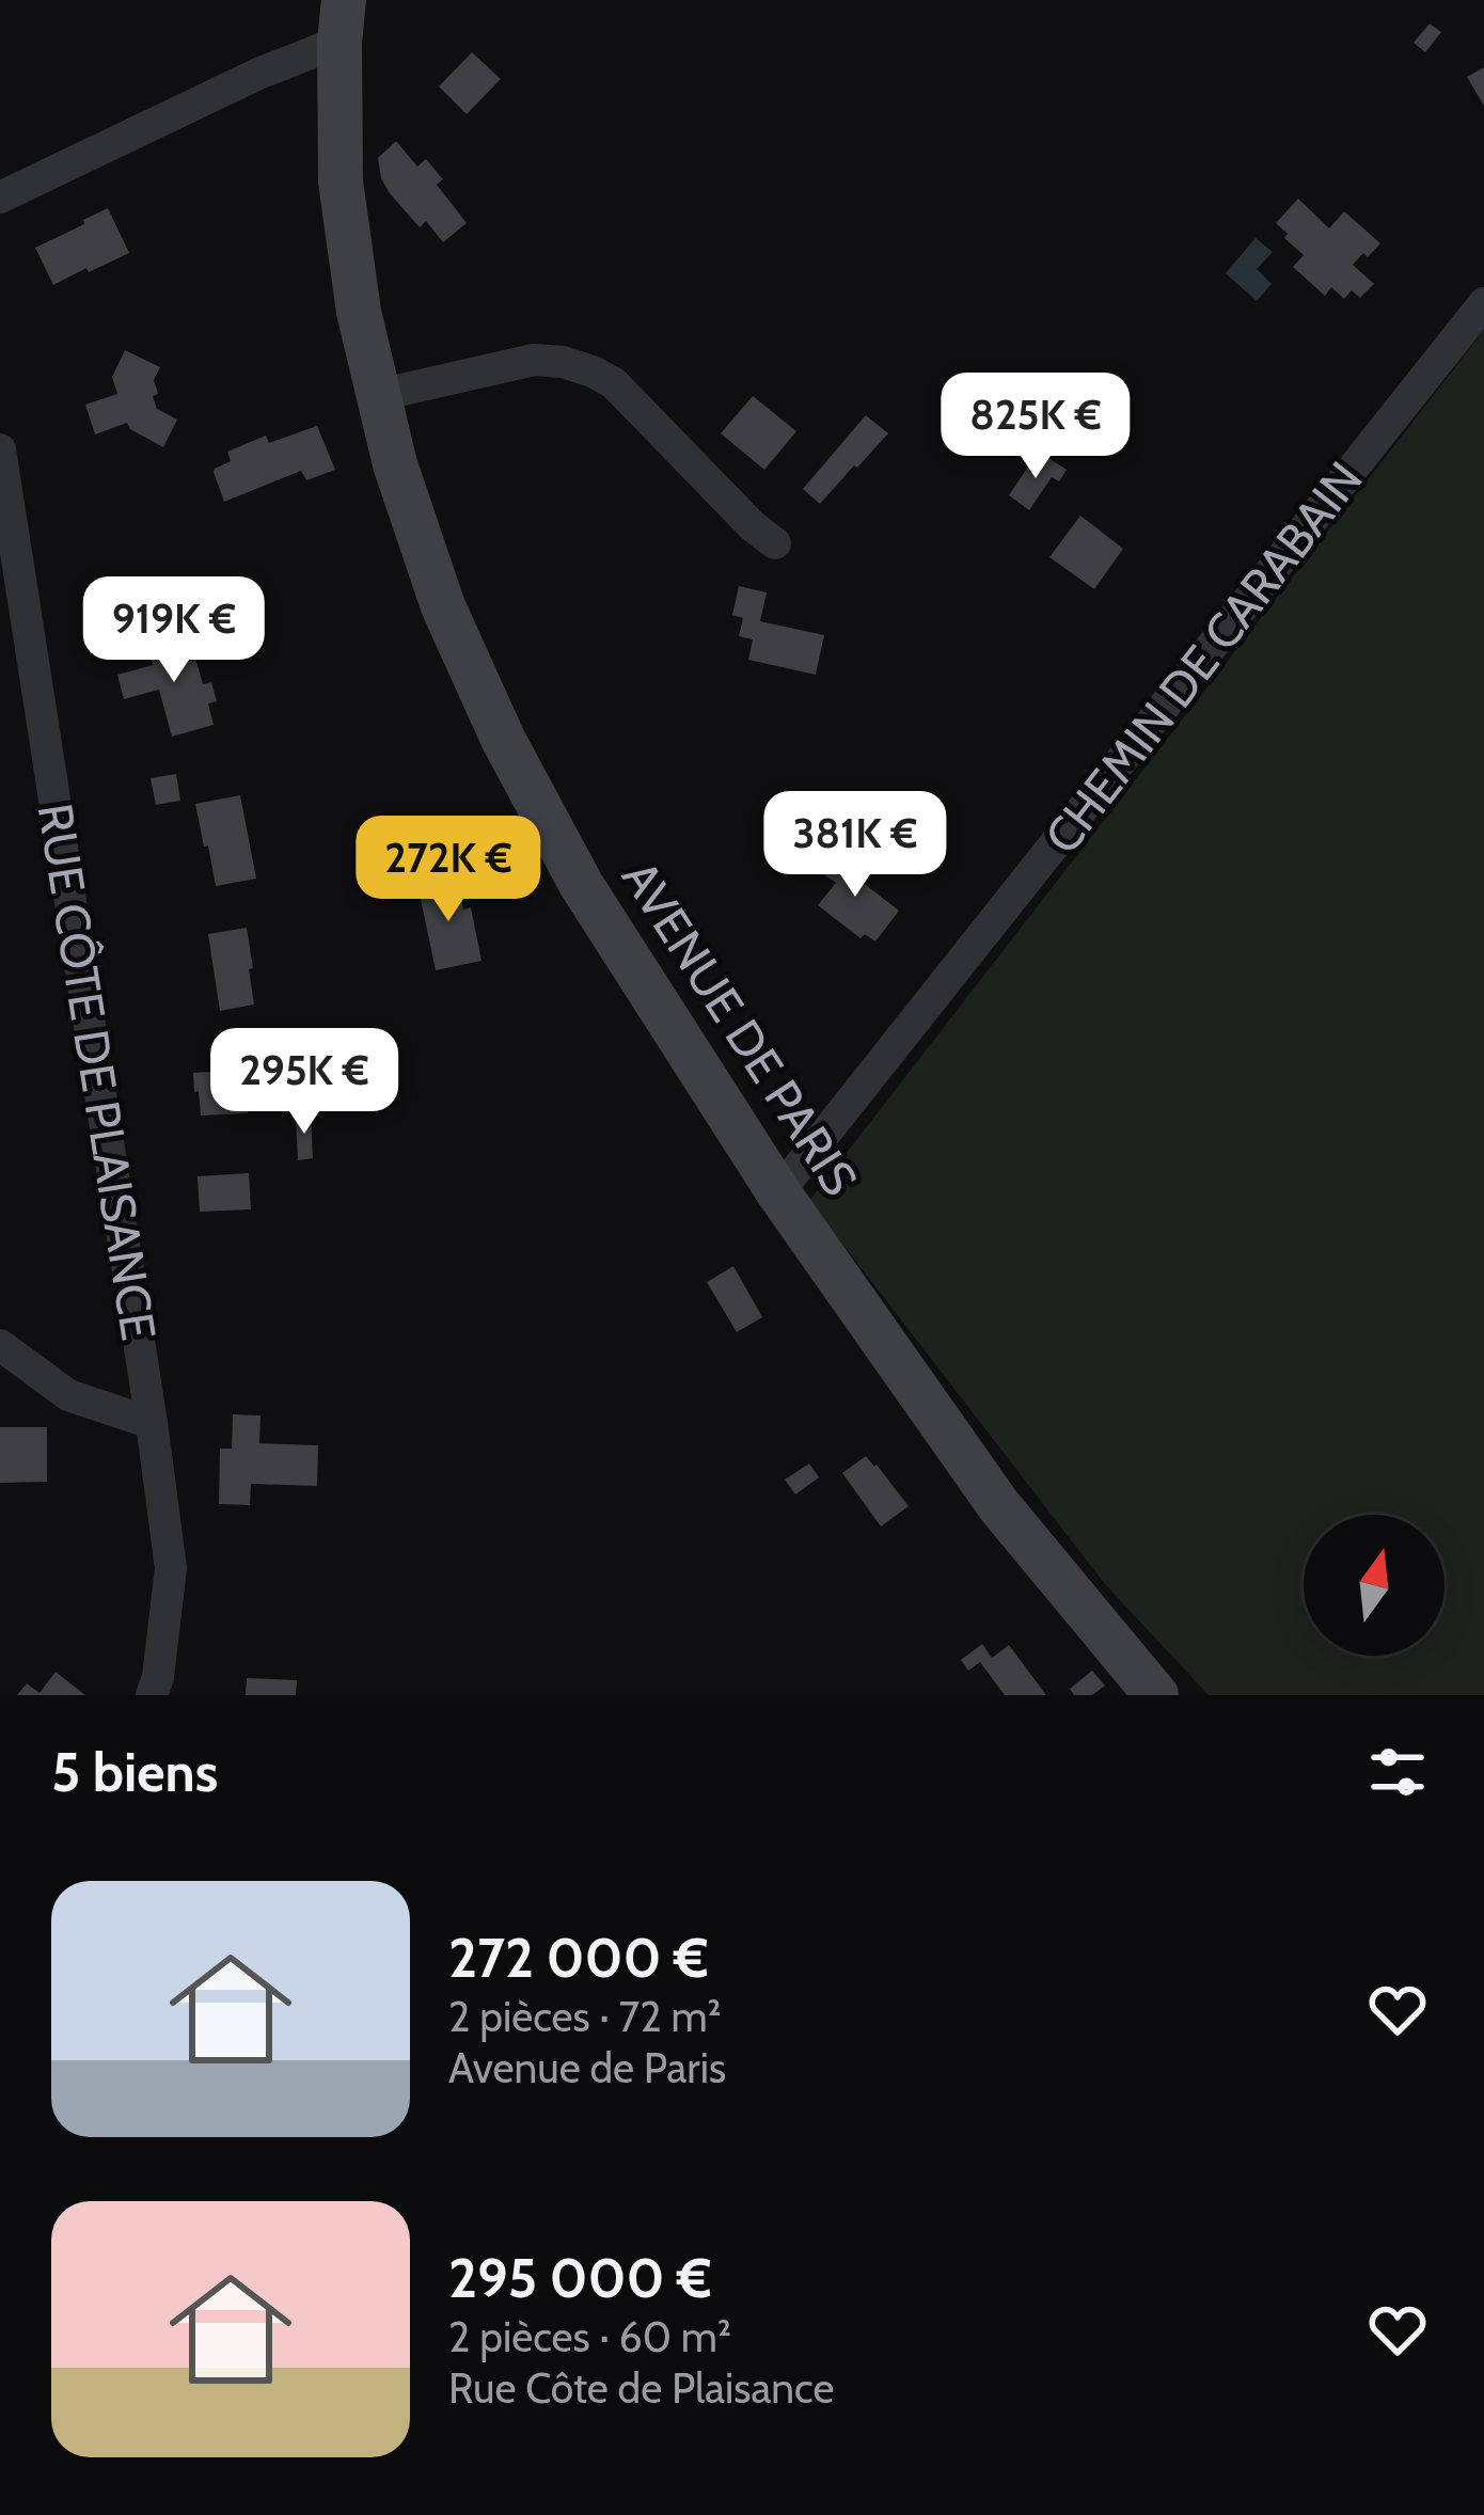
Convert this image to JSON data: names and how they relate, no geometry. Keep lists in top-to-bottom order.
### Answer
{
  "streets": {
    "main road": ["AVENUE DE PARIS"],
    "street": ["CHEMIN DE CARABAIN", "RUE CÔTE DE PLAISANCE"]
  },
  "crossings": [
    ["CHEMIN DE CARABAIN", "AVENUE DE PARIS"]
  ],
  "north": "top",
  "page": {
    "price": [
      "825K €",
      "919K €",
      "381K €",
      "272K €",
      "295K €"
    ],
    "heading": "5 biens",
    "list": [
      {
        "name": "272 000 €",
        "note": "2 pièces · 72 m² · Avenue de Paris"
      },
      {
        "name": "295 000 €",
        "note": "2 pièces · 60 m² · Rue Côte de Plaisance"
      }
    ]
  }
}
